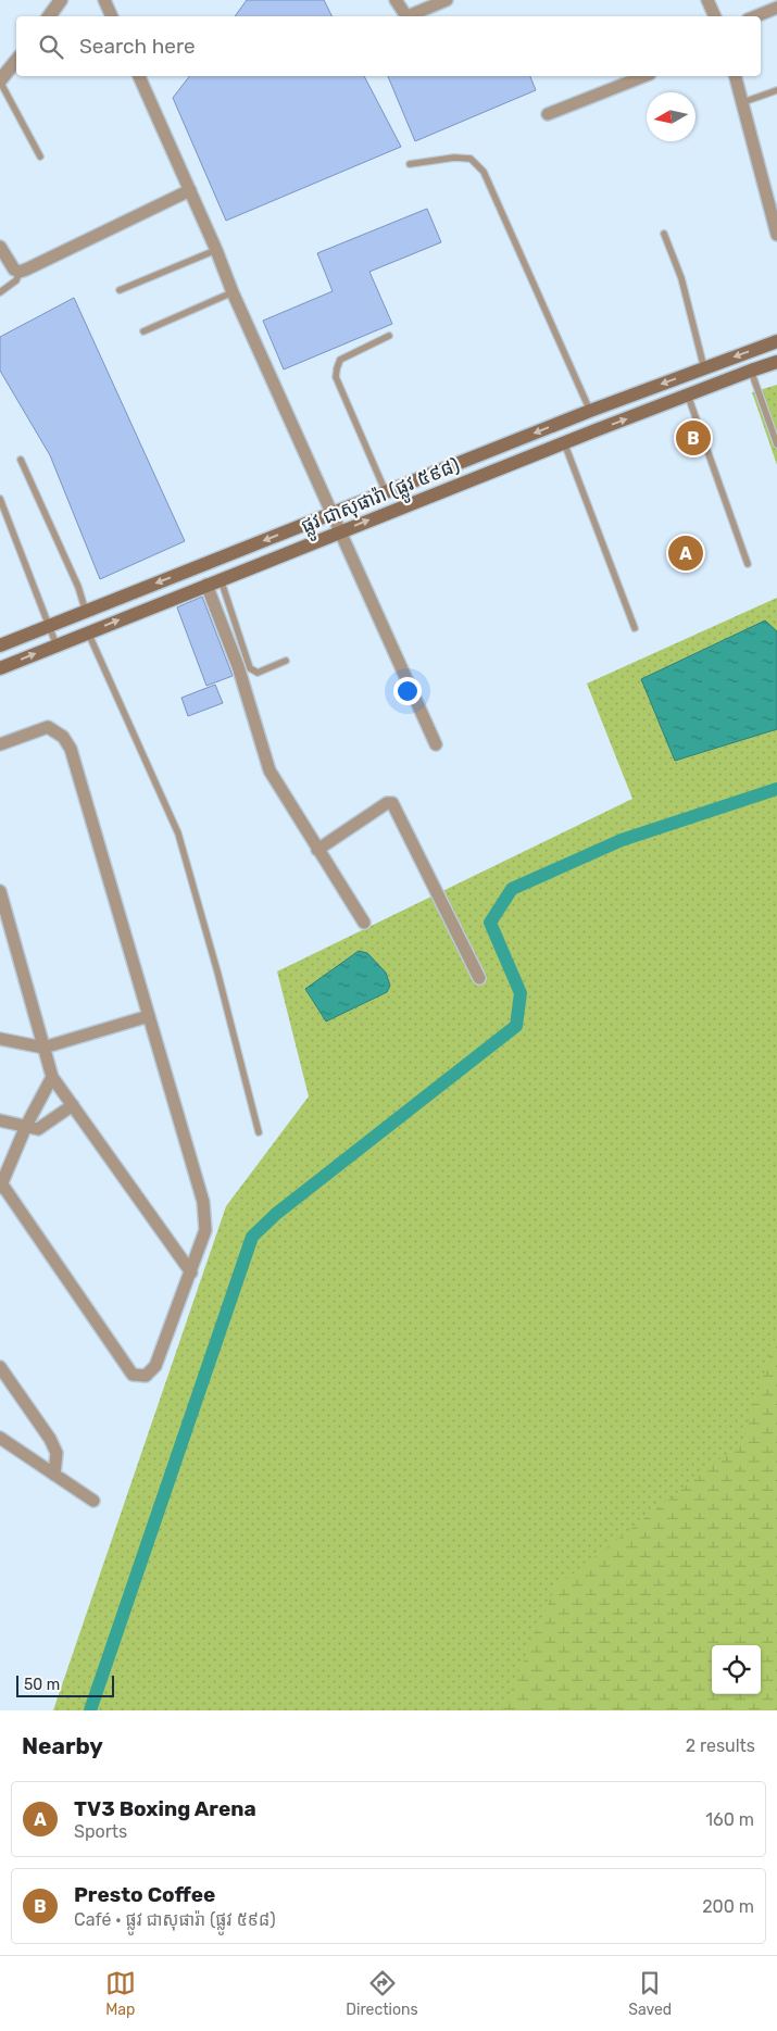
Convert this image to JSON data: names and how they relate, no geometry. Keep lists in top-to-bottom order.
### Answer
{
  "streets": {
    "main road": ["ផ្លូវ ជាសុផារ៉ា (ផ្លូវ ៥៩៨)"]
  },
  "scale_bar": "50 m",
  "north": "left",
  "page": {
    "search": "Search here",
    "pins": ["B", "A"],
    "scale": "50 m",
    "heading": ["Nearby", "2 results"],
    "list": [
      {
        "mark": "A",
        "name": "TV3 Boxing Arena",
        "note": "Sports",
        "value": "160 m"
      },
      {
        "mark": "B",
        "name": "Presto Coffee",
        "note": "Café · ផ្លូវ ជាសុផារ៉ា (ផ្លូវ ៥៩៨)",
        "value": "200 m"
      }
    ],
    "nav": ["Map", "Directions", "Saved"]
  }
}
